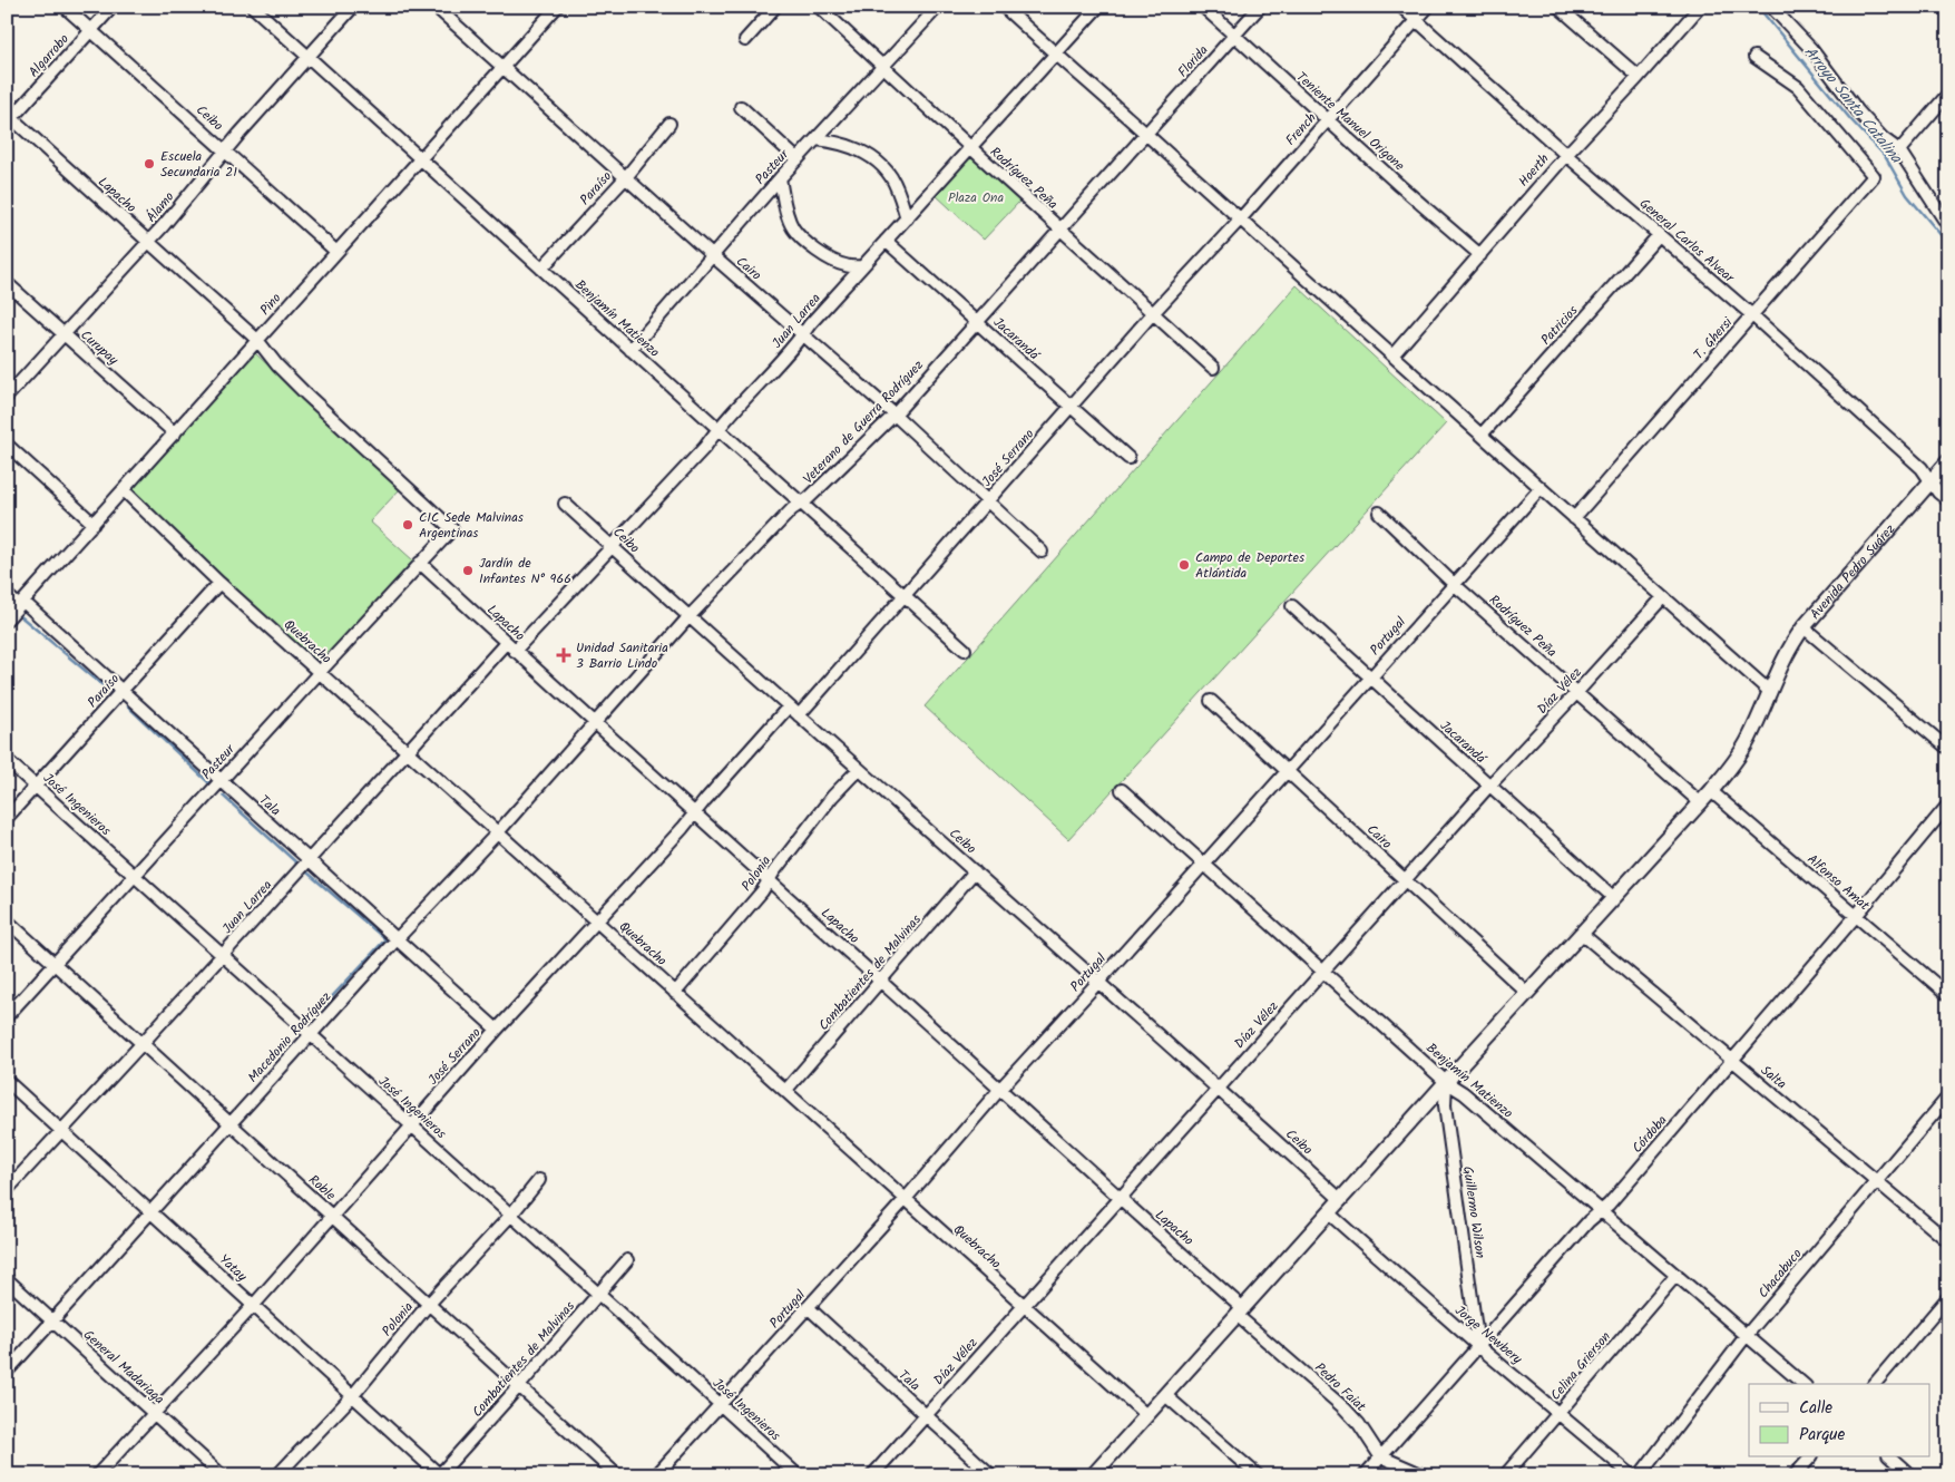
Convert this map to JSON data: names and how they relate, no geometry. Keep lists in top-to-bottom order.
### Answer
{
  "streets": {
    "main road": ["Avenida Pedro Suárez"],
    "street": [
      "Algarrobo",
      "Florida",
      "Ceibo",
      "Teniente Manuel Origone",
      "French",
      "Pasteur",
      "Hoerth",
      "Rodríguez Peña",
      "Paraíso",
      "Lapacho",
      "Álamo",
      "General Carlos Alvear",
      "Cairo",
      "Pino",
      "Benjamín Matienzo",
      "Juan Larrea",
      "Patricios",
      "Jacarandá",
      "T. Ghersi",
      "Curupay",
      "Veterano de Guerra Rodríguez",
      "José Serrano",
      "Portugal",
      "Quebracho",
      "Díaz Vélez",
      "José Ingenieros",
      "Tala",
      "Polonia",
      "Alfonso Amat",
      "Combatientes de Malvinas",
      "Macedonio Rodríguez",
      "Salta",
      "Córdoba",
      "Roble",
      "Guillermo Wilson",
      "Yatay",
      "Chacabuco",
      "Jorge Newbery",
      "Celina Grierson",
      "General Madariaga",
      "Pedro Faiat"
    ]
  },
  "crossings": [
    ["Algarrobo", "Ceibo"],
    ["Algarrobo", "Lapacho"],
    ["Florida", "Teniente Manuel Origone"],
    ["Florida", "Veterano de Guerra Rodríguez"],
    ["Ceibo", "Álamo"],
    ["Ceibo", "Pino"],
    ["Ceibo", "Juan Larrea"],
    ["Ceibo", "Veterano de Guerra Rodríguez"],
    ["Ceibo", "José Serrano"],
    ["Ceibo", "Avenida Pedro Suárez"],
    ["Ceibo", "Portugal"],
    ["Ceibo", "Díaz Vélez"],
    ["Ceibo", "Polonia"],
    ["Ceibo", "Combatientes de Malvinas"],
    ["Teniente Manuel Origone", "French"],
    ["Teniente Manuel Origone", "Hoerth"],
    ["French", "General Carlos Alvear"],
    ["French", "José Serrano"],
    ["Pasteur", "Rodríguez Peña"],
    ["Pasteur", "Lapacho"],
    ["Pasteur", "Cairo"],
    ["Pasteur", "Benjamín Matienzo"],
    ["Pasteur", "Juan Larrea"],
    ["Pasteur", "Jacarandá"],
    ["Pasteur", "Quebracho"],
    ["Pasteur", "José Ingenieros"],
    ["Pasteur", "Tala"],
    ["Pasteur", "Roble"],
    ["Hoerth", "General Carlos Alvear"],
    ["Rodríguez Peña", "Juan Larrea"],
    ["Rodríguez Peña", "Veterano de Guerra Rodríguez"],
    ["Rodríguez Peña", "José Serrano"],
    ["Rodríguez Peña", "Avenida Pedro Suárez"],
    ["Rodríguez Peña", "Portugal"],
    ["Rodríguez Peña", "Díaz Vélez"],
    ["Paraíso", "Cairo"],
    ["Paraíso", "Benjamín Matienzo"],
    ["Paraíso", "Quebracho"],
    ["Paraíso", "José Ingenieros"],
    ["Paraíso", "Tala"],
    ["Lapacho", "Álamo"],
    ["Lapacho", "Pino"],
    ["Lapacho", "Juan Larrea"],
    ["Lapacho", "Veterano de Guerra Rodríguez"],
    ["Lapacho", "José Serrano"],
    ["Lapacho", "Avenida Pedro Suárez"],
    ["Lapacho", "Portugal"],
    ["Lapacho", "Díaz Vélez"],
    ["Lapacho", "Polonia"],
    ["Lapacho", "Combatientes de Malvinas"],
    ["Lapacho", "Macedonio Rodríguez"],
    ["Lapacho", "Pedro Faiat"],
    ["Álamo", "Benjamín Matienzo"],
    ["Álamo", "Curupay"],
    ["General Carlos Alvear", "Patricios"],
    ["General Carlos Alvear", "T. Ghersi"],
    ["General Carlos Alvear", "Avenida Pedro Suárez"],
    ["Cairo", "Pino"],
    ["Cairo", "Juan Larrea"],
    ["Cairo", "Veterano de Guerra Rodríguez"],
    ["Cairo", "José Serrano"],
    ["Cairo", "Avenida Pedro Suárez"],
    ["Cairo", "Portugal"],
    ["Cairo", "Díaz Vélez"],
    ["Pino", "Benjamín Matienzo"],
    ["Pino", "Curupay"],
    ["Pino", "Quebracho"],
    ["Pino", "Tala"],
    ["Benjamín Matienzo", "Juan Larrea"],
    ["Benjamín Matienzo", "Veterano de Guerra Rodríguez"],
    ["Benjamín Matienzo", "José Serrano"],
    ["Benjamín Matienzo", "Avenida Pedro Suárez"],
    ["Benjamín Matienzo", "Portugal"],
    ["Benjamín Matienzo", "Díaz Vélez"],
    ["Benjamín Matienzo", "Córdoba"],
    ["Benjamín Matienzo", "Guillermo Wilson"],
    ["Benjamín Matienzo", "Chacabuco"],
    ["Benjamín Matienzo", "Celina Grierson"],
    ["Juan Larrea", "Jacarandá"],
    ["Juan Larrea", "Quebracho"],
    ["Juan Larrea", "José Ingenieros"],
    ["Juan Larrea", "Tala"],
    ["Juan Larrea", "Roble"],
    ["Juan Larrea", "Yatay"],
    ["Jacarandá", "Veterano de Guerra Rodríguez"],
    ["Jacarandá", "José Serrano"],
    ["Jacarandá", "Avenida Pedro Suárez"],
    ["Jacarandá", "Portugal"],
    ["Jacarandá", "Díaz Vélez"],
    ["Veterano de Guerra Rodríguez", "Macedonio Rodríguez"],
    ["José Serrano", "Quebracho"],
    ["José Serrano", "José Ingenieros"],
    ["José Serrano", "Tala"],
    ["José Serrano", "Roble"],
    ["José Serrano", "Yatay"],
    ["José Serrano", "General Madariaga"],
    ["Avenida Pedro Suárez", "Quebracho"],
    ["Avenida Pedro Suárez", "Alfonso Amat"],
    ["Avenida Pedro Suárez", "Salta"],
    ["Avenida Pedro Suárez", "Guillermo Wilson"],
    ["Avenida Pedro Suárez", "Jorge Newbery"],
    ["Avenida Pedro Suárez", "Pedro Faiat"],
    ["Portugal", "Quebracho"],
    ["Portugal", "José Ingenieros"],
    ["Portugal", "Tala"],
    ["Quebracho", "Díaz Vélez"],
    ["Quebracho", "Polonia"],
    ["Quebracho", "Combatientes de Malvinas"],
    ["Quebracho", "Macedonio Rodríguez"],
    ["Díaz Vélez", "Tala"],
    ["José Ingenieros", "Polonia"],
    ["José Ingenieros", "Combatientes de Malvinas"],
    ["José Ingenieros", "Macedonio Rodríguez"],
    ["Tala", "Macedonio Rodríguez"],
    ["Polonia", "Roble"],
    ["Polonia", "Yatay"],
    ["Alfonso Amat", "Córdoba"],
    ["Combatientes de Malvinas", "Roble"],
    ["Combatientes de Malvinas", "Yatay"],
    ["Macedonio Rodríguez", "Roble"],
    ["Macedonio Rodríguez", "Yatay"],
    ["Macedonio Rodríguez", "General Madariaga"],
    ["Salta", "Córdoba"],
    ["Salta", "Chacabuco"],
    ["Córdoba", "Guillermo Wilson"],
    ["Córdoba", "Jorge Newbery"],
    ["Córdoba", "Pedro Faiat"],
    ["Guillermo Wilson", "Jorge Newbery"],
    ["Jorge Newbery", "Celina Grierson"]
  ],
  "water": ["Arroyo Santa Catalina"],
  "parks": ["Plaza Ona"],
  "places": {
    "other": [
      "Escuela Secundaria 21",
      "CIC Sede Malvinas Argentinas",
      "Campo de Deportes Atlántida",
      "Jardín de Infantes N° 966"
    ],
    "health": ["Unidad Sanitaria 3 Barrio Lindo"]
  },
  "legend": ["Calle", "Parque"]
}
